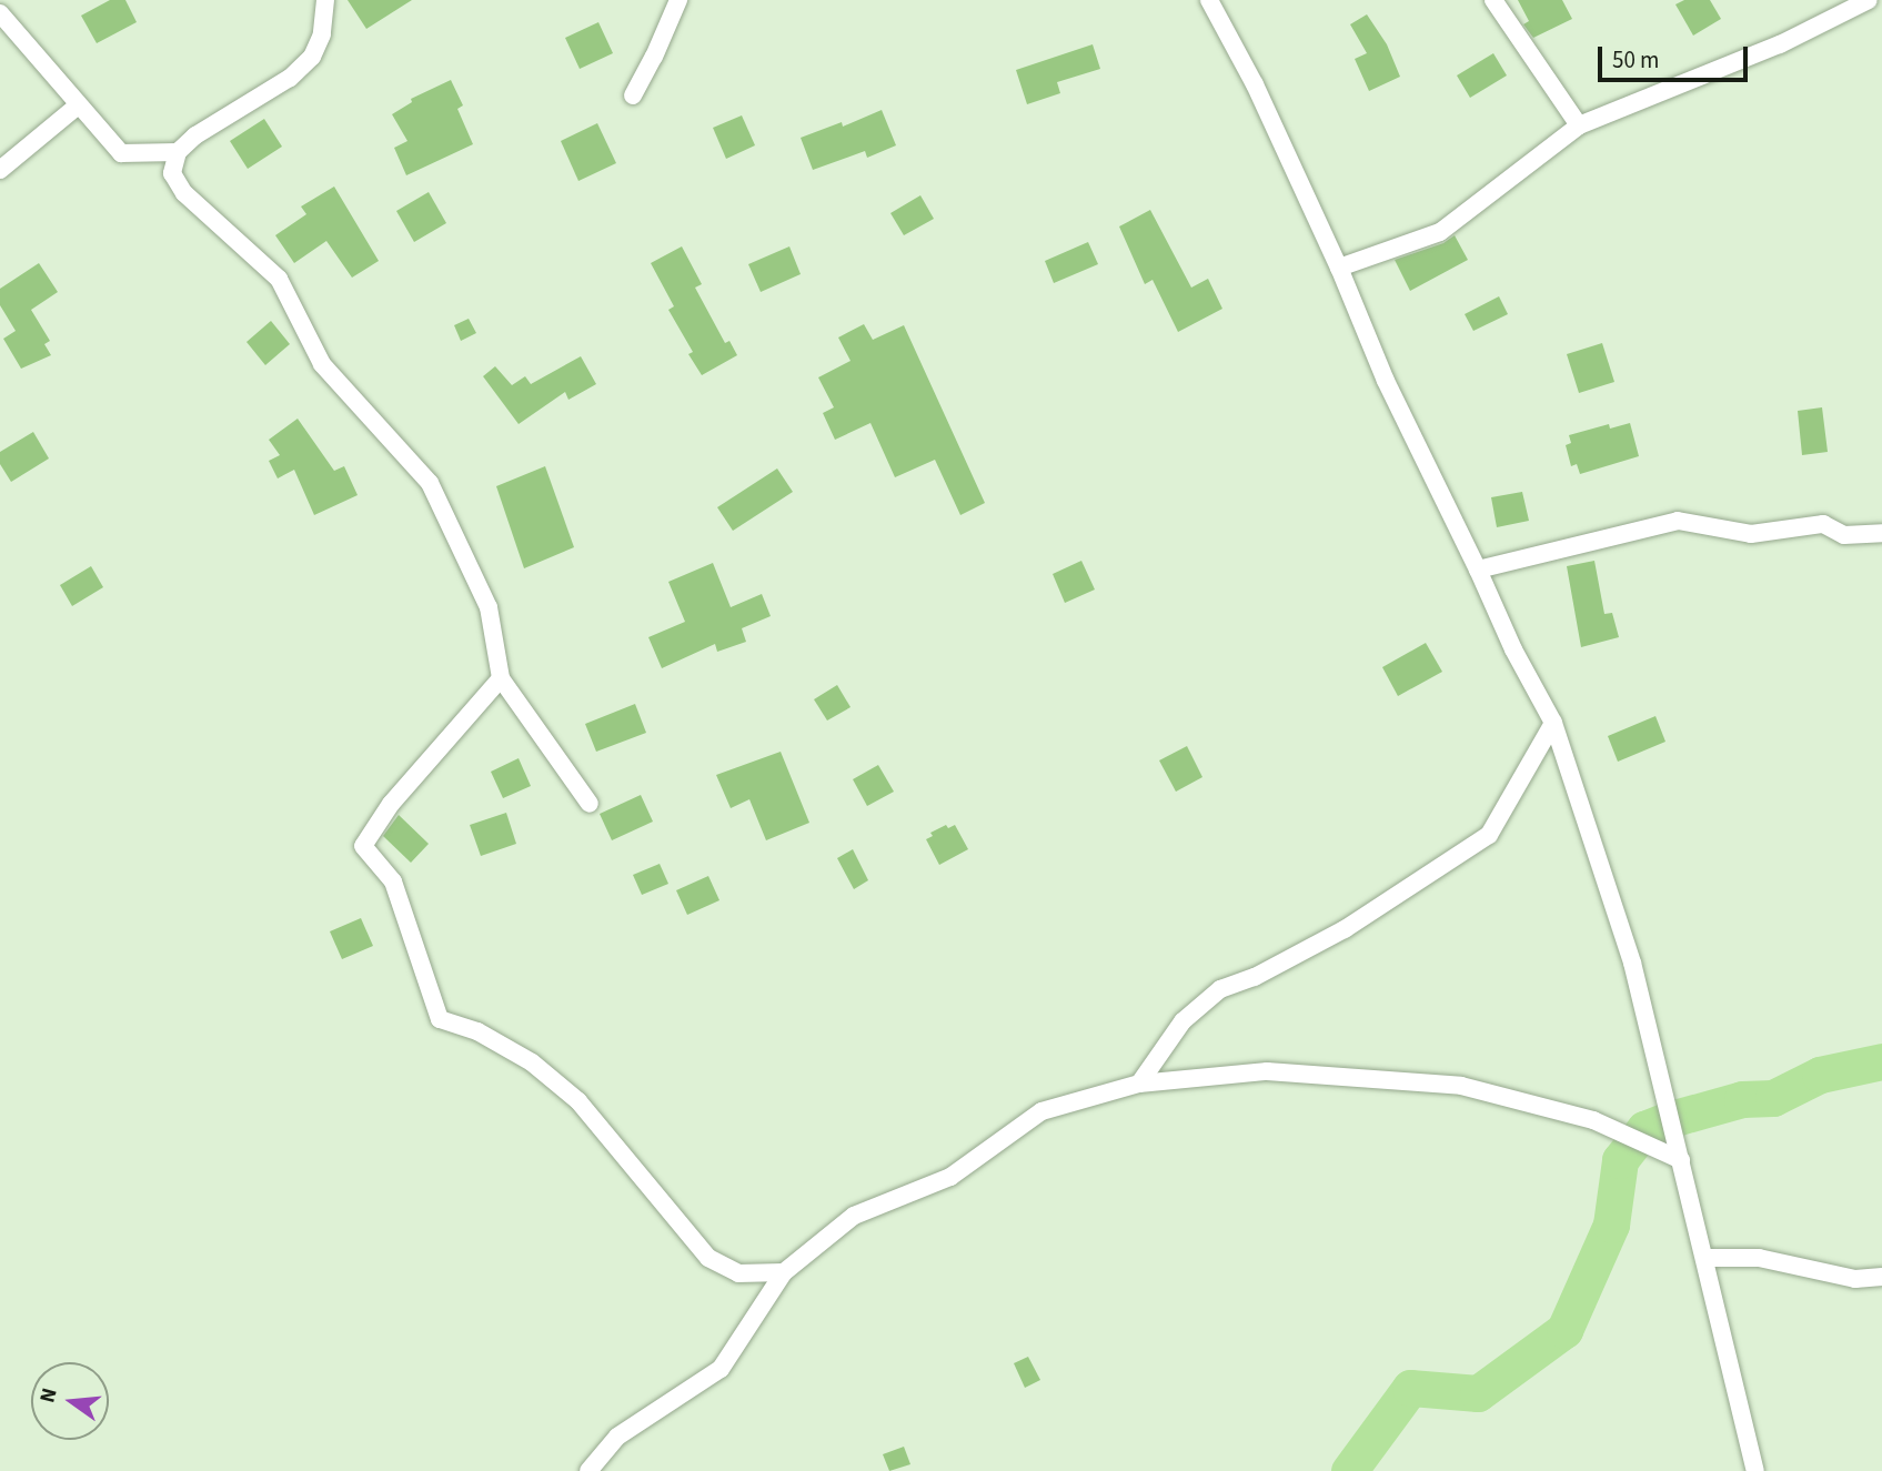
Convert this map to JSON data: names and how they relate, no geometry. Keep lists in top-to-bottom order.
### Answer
{
  "scale_bar": "50 m",
  "north": "left"
}
